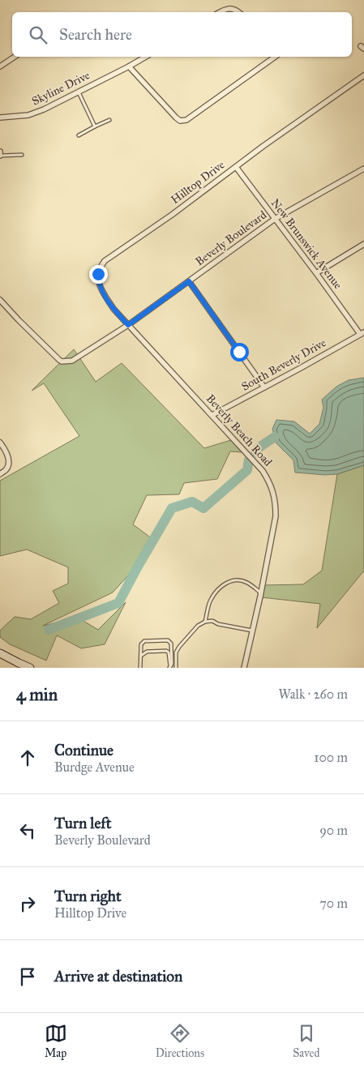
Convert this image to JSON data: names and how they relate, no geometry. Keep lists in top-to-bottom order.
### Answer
{
  "streets": {
    "street": [
      "Skyline Drive",
      "Hilltop Drive",
      "Beverly Boulevard",
      "New Brunswick Avenue",
      "South Beverly Drive",
      "Beverly Beach Road"
    ]
  },
  "crossings": [
    ["Hilltop Drive", "Beverly Boulevard"],
    ["Hilltop Drive", "New Brunswick Avenue"],
    ["Hilltop Drive", "Beverly Beach Road"],
    ["Beverly Boulevard", "New Brunswick Avenue"],
    ["Beverly Boulevard", "Beverly Beach Road"],
    ["New Brunswick Avenue", "South Beverly Drive"],
    ["South Beverly Drive", "Beverly Beach Road"]
  ],
  "page": {
    "search": "Search here",
    "heading": ["4 min", "Walk · 260 m"],
    "list": [
      ["Continue", "Burdge Avenue", "100 m"],
      ["Turn left", "Beverly Boulevard", "90 m"],
      ["Turn right", "Hilltop Drive", "70 m"],
      "Arrive at destination"
    ],
    "nav": ["Map", "Directions", "Saved"]
  }
}
